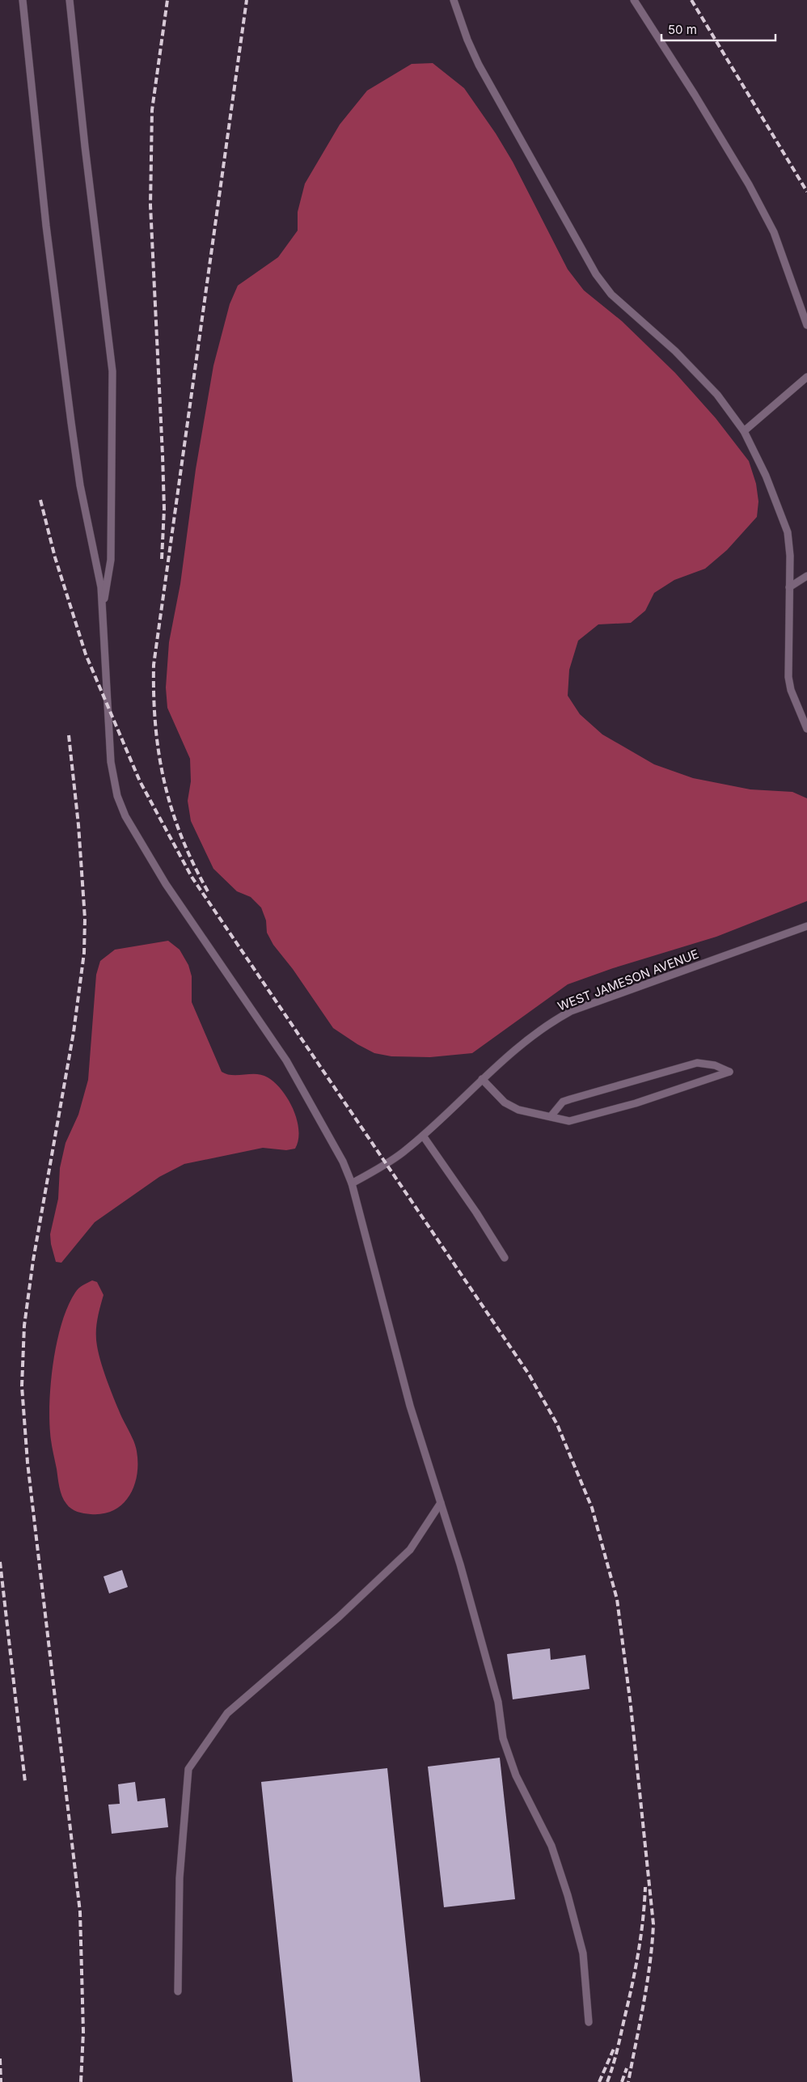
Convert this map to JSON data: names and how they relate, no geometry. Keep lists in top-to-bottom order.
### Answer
{
  "streets": {
    "lane": ["WEST JAMESON AVENUE"]
  },
  "scale_bar": "50 m"
}
